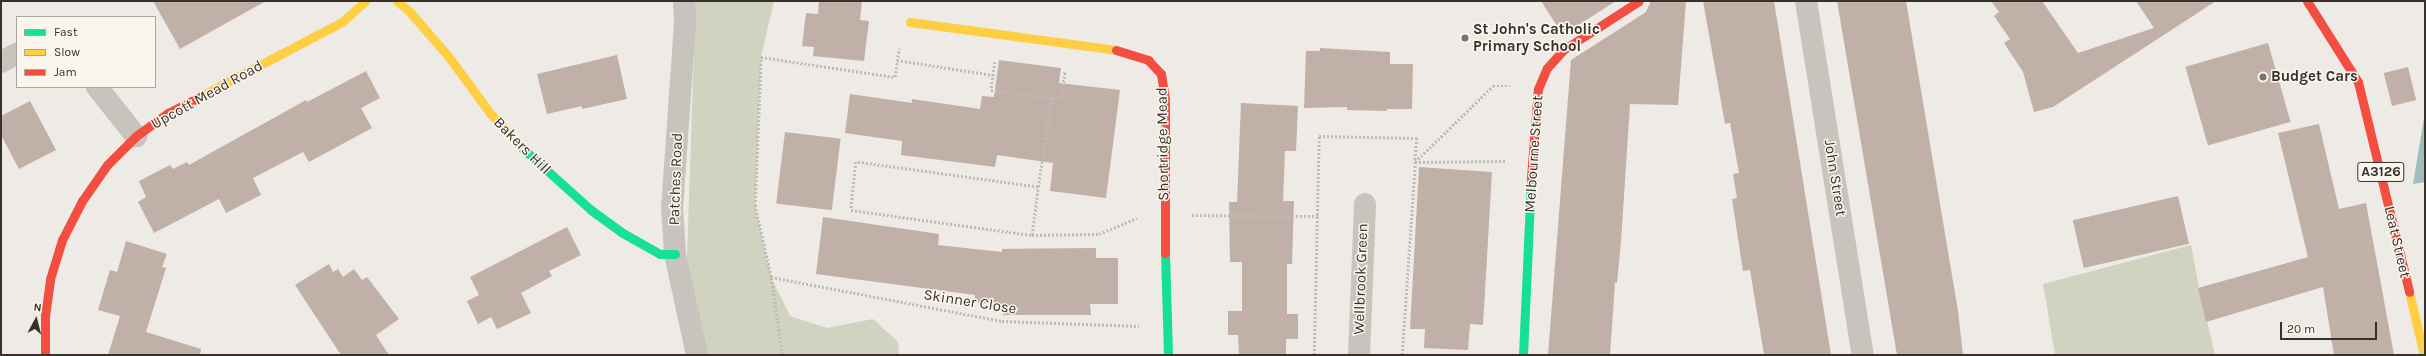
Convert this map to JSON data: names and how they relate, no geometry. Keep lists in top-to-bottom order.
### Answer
{
  "streets": {
    "street": [
      "Upcott Mead Road",
      "Shortridge Mead",
      "Bakers Hill",
      "Melbourne Street",
      "A3126",
      "John Street",
      "Patches Road",
      "Leat Street",
      "Wellbrook Green"
    ],
    "path": ["Skinner Close"]
  },
  "crossings": [
    ["Shortridge Mead", "Skinner Close"],
    ["Bakers Hill", "Patches Road"]
  ],
  "places": ["St John's Catholic Primary School", "Budget Cars"],
  "legend": ["Fast", "Slow", "Jam"],
  "scale_bar": "20 m",
  "north": "top"
}
